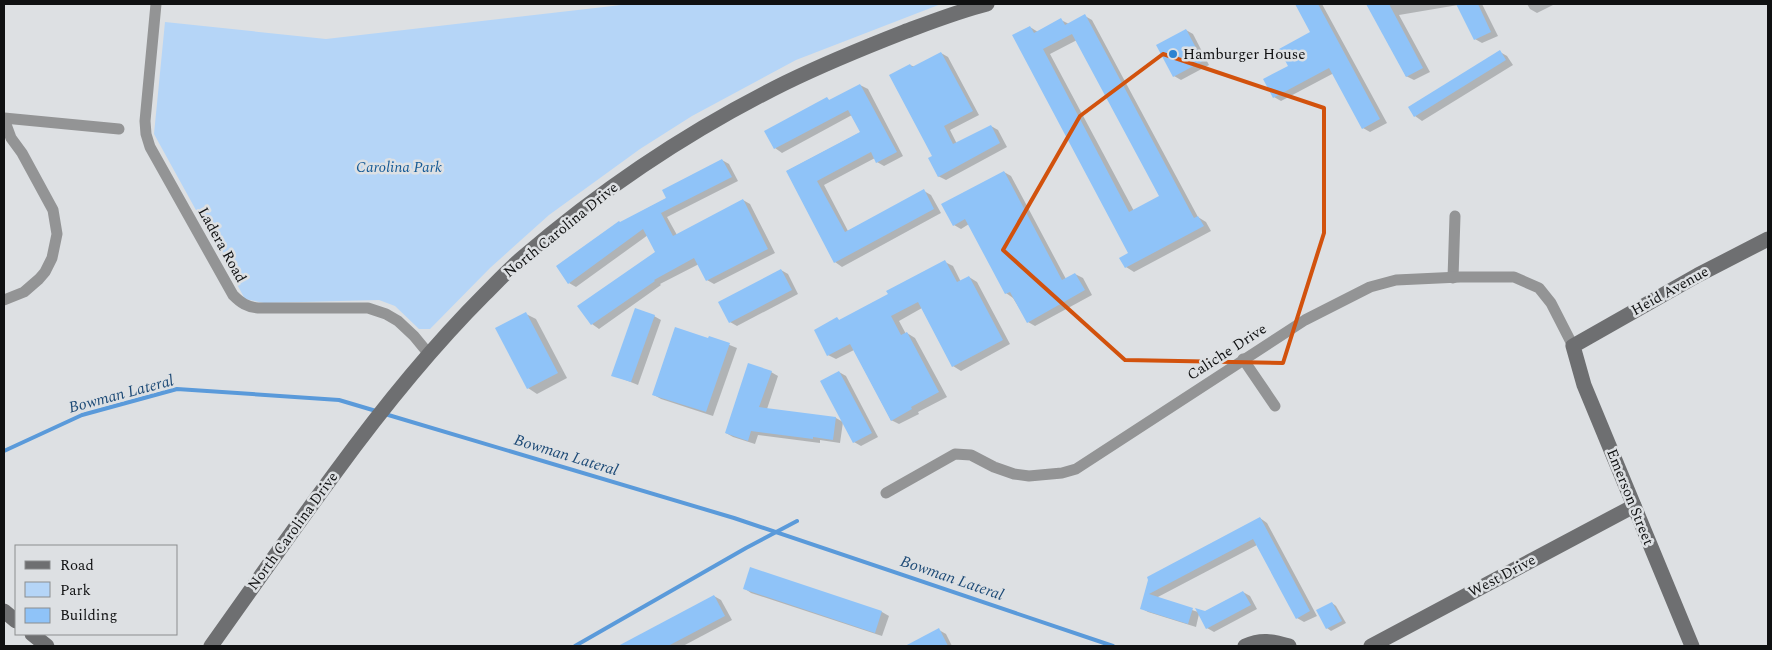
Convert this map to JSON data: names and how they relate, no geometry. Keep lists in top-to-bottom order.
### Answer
{
  "streets": {
    "main road": [
      "North Carolina Drive",
      "Heid Avenue",
      "Emerson Street",
      "West Drive"
    ],
    "street": ["Ladera Road", "Caliche Drive"]
  },
  "crossings": [
    ["North Carolina Drive", "Ladera Road"],
    ["Heid Avenue", "Caliche Drive"],
    ["Heid Avenue", "Emerson Street"],
    ["Caliche Drive", "Emerson Street"],
    ["Emerson Street", "West Drive"]
  ],
  "water": ["Bowman Lateral"],
  "parks": ["Carolina Park"],
  "places": ["Hamburger House"],
  "legend": ["Road", "Park", "Building"]
}
